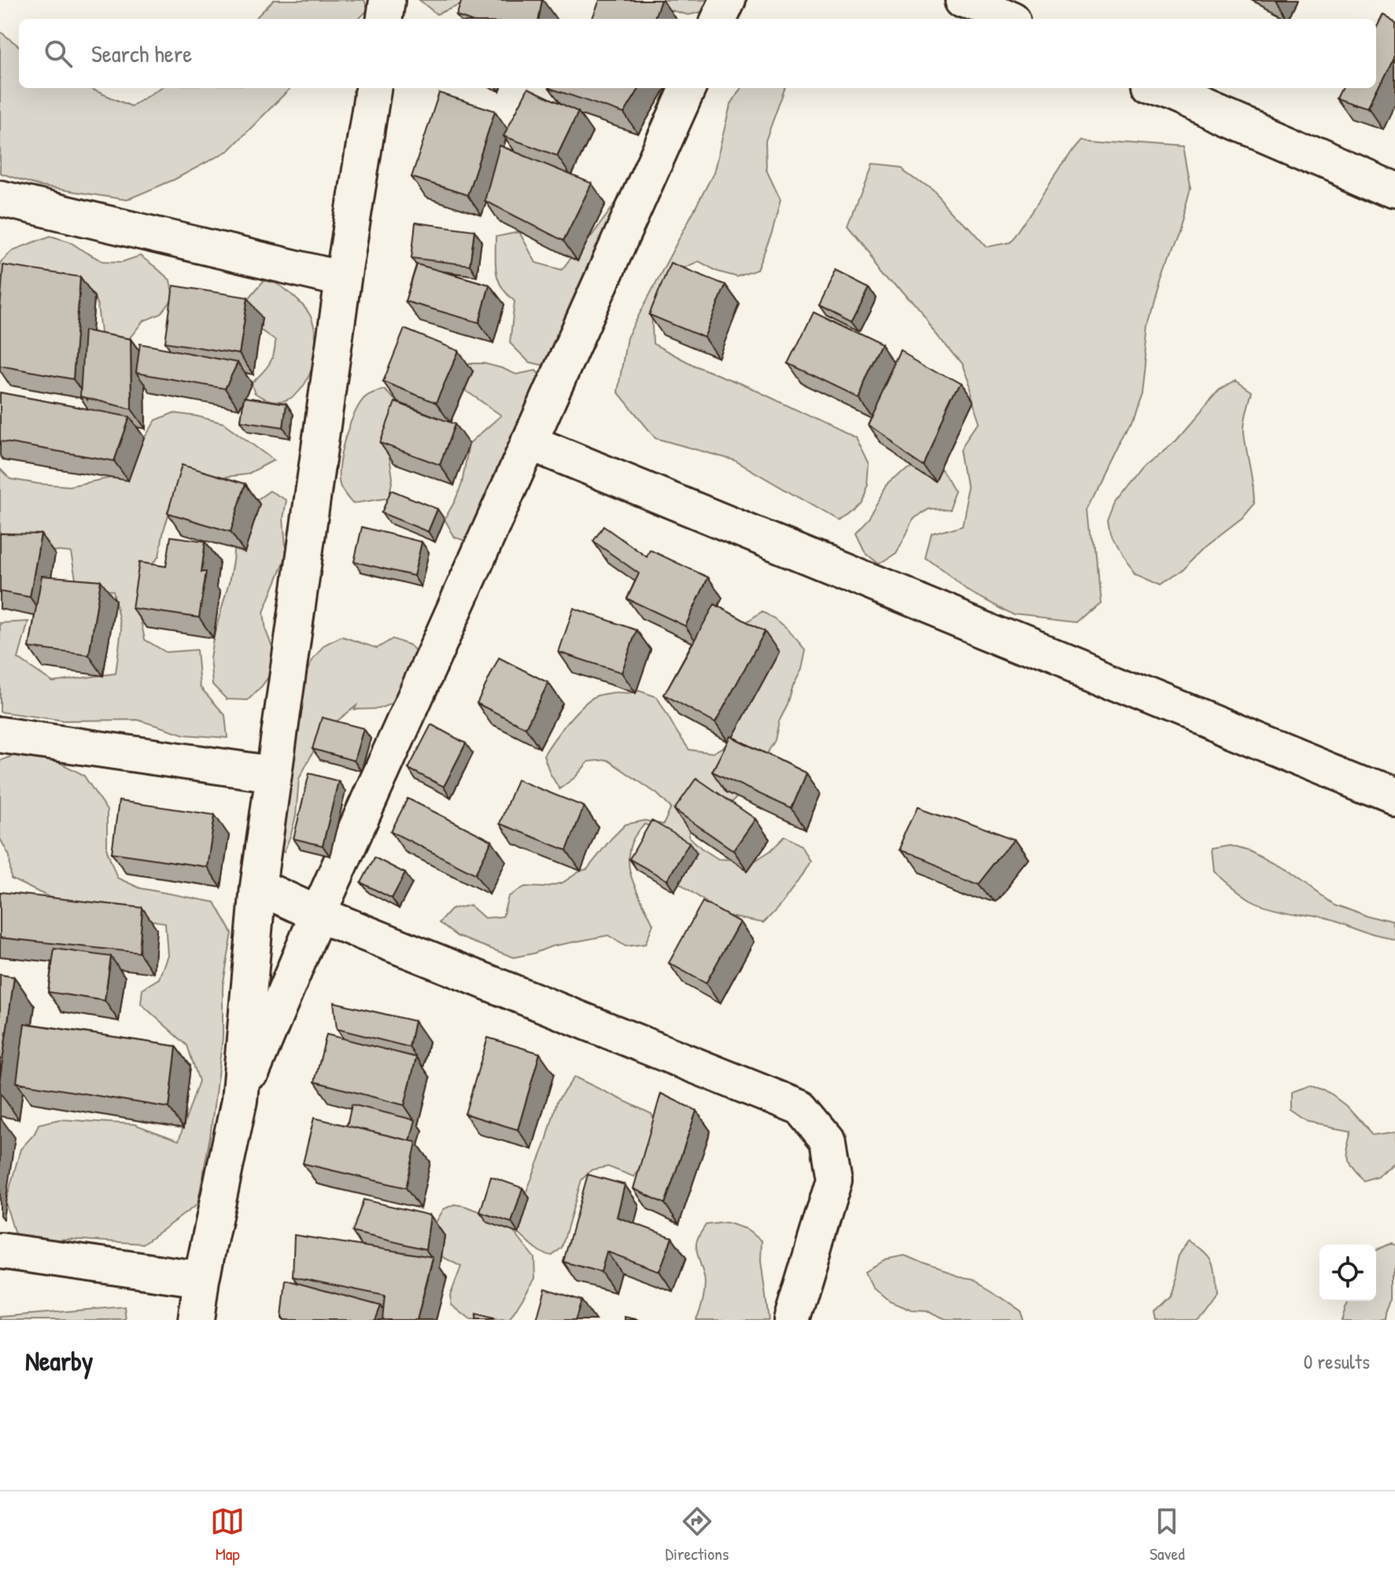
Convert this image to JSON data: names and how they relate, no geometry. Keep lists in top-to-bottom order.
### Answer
{
  "page": {
    "search": "Search here",
    "heading": ["Nearby", "0 results"],
    "nav": ["Map", "Directions", "Saved"]
  }
}
